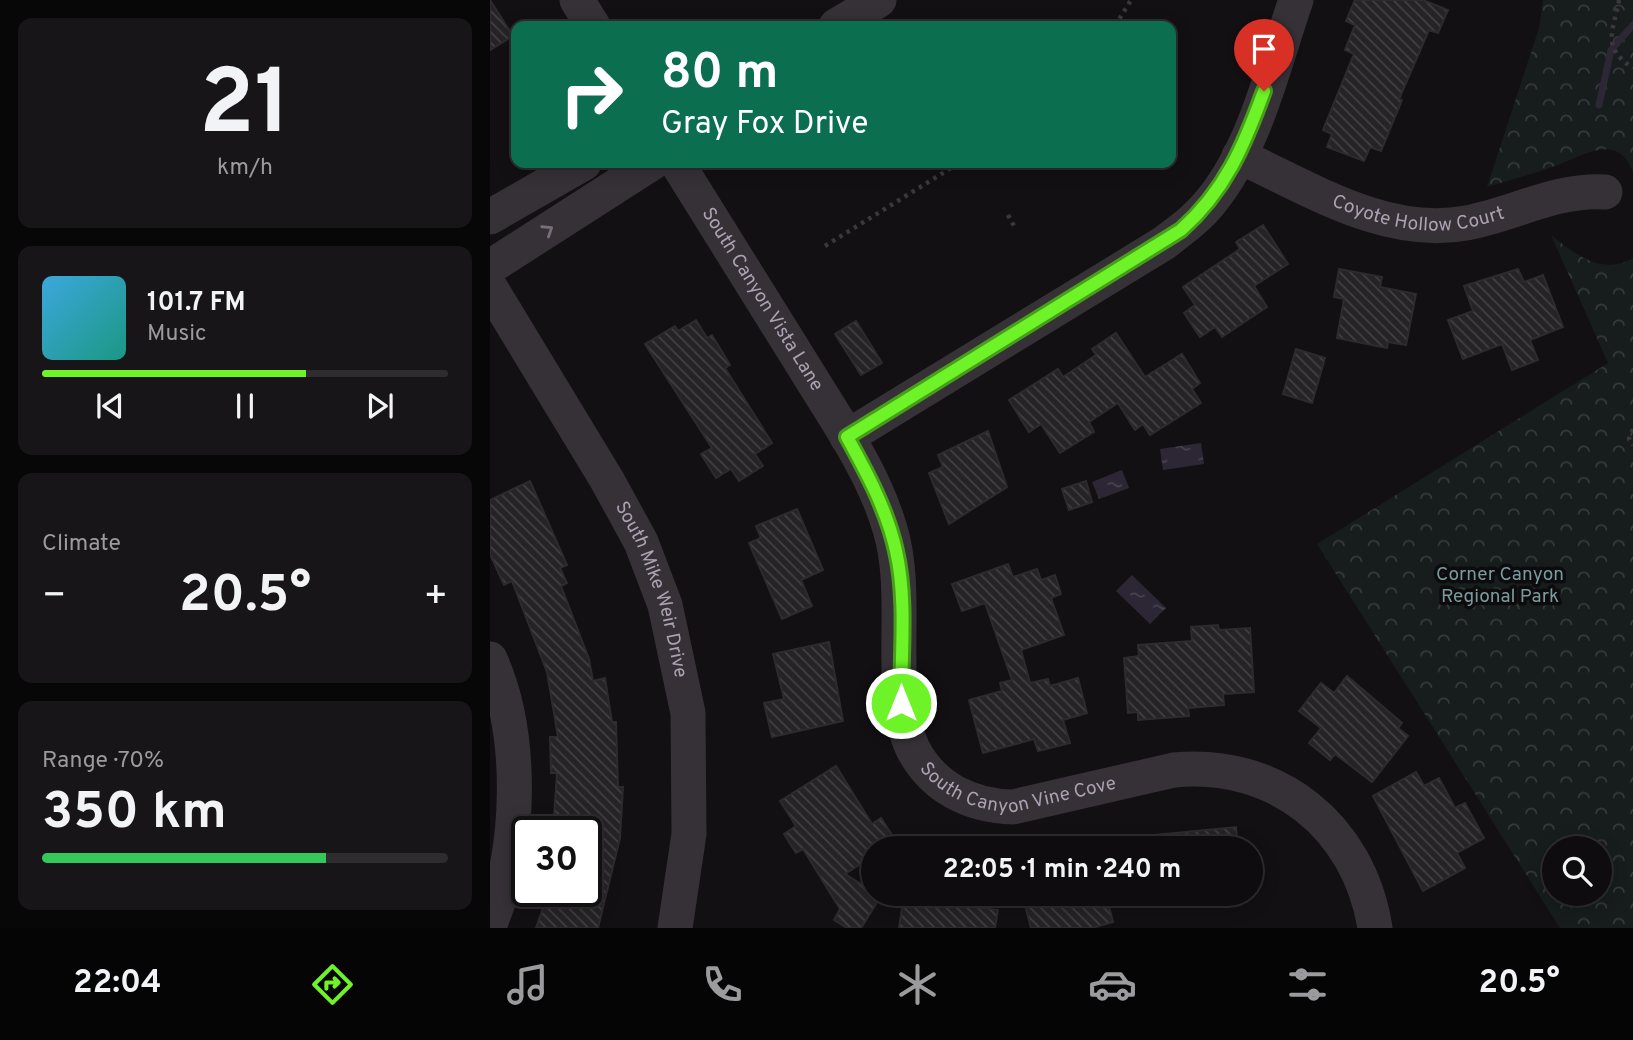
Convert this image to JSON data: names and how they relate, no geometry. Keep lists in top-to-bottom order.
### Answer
{
  "streets": {
    "street": [
      "Coyote Hollow Court",
      "South Canyon Vista Lane",
      "South Mike Weir Drive",
      "South Canyon Vine Cove"
    ]
  },
  "crossings": [
    ["South Canyon Vista Lane", "South Canyon Vine Cove"]
  ],
  "parks": ["Corner Canyon Regional Park"],
  "page": {
    "tile": [
      ["21", "km/h"],
      "Climate",
      ["Range · 70%", "350 km"]
    ],
    "turn": ["80 m", "Gray Fox Drive"],
    "song": ["101.7 FM", "Music"],
    "heat": ["−", "20.5°", "+"],
    "limit": "30",
    "trip": "22:05 · 1 min · 240 m",
    "tabs": ["22:04", "20.5°"]
  }
}
